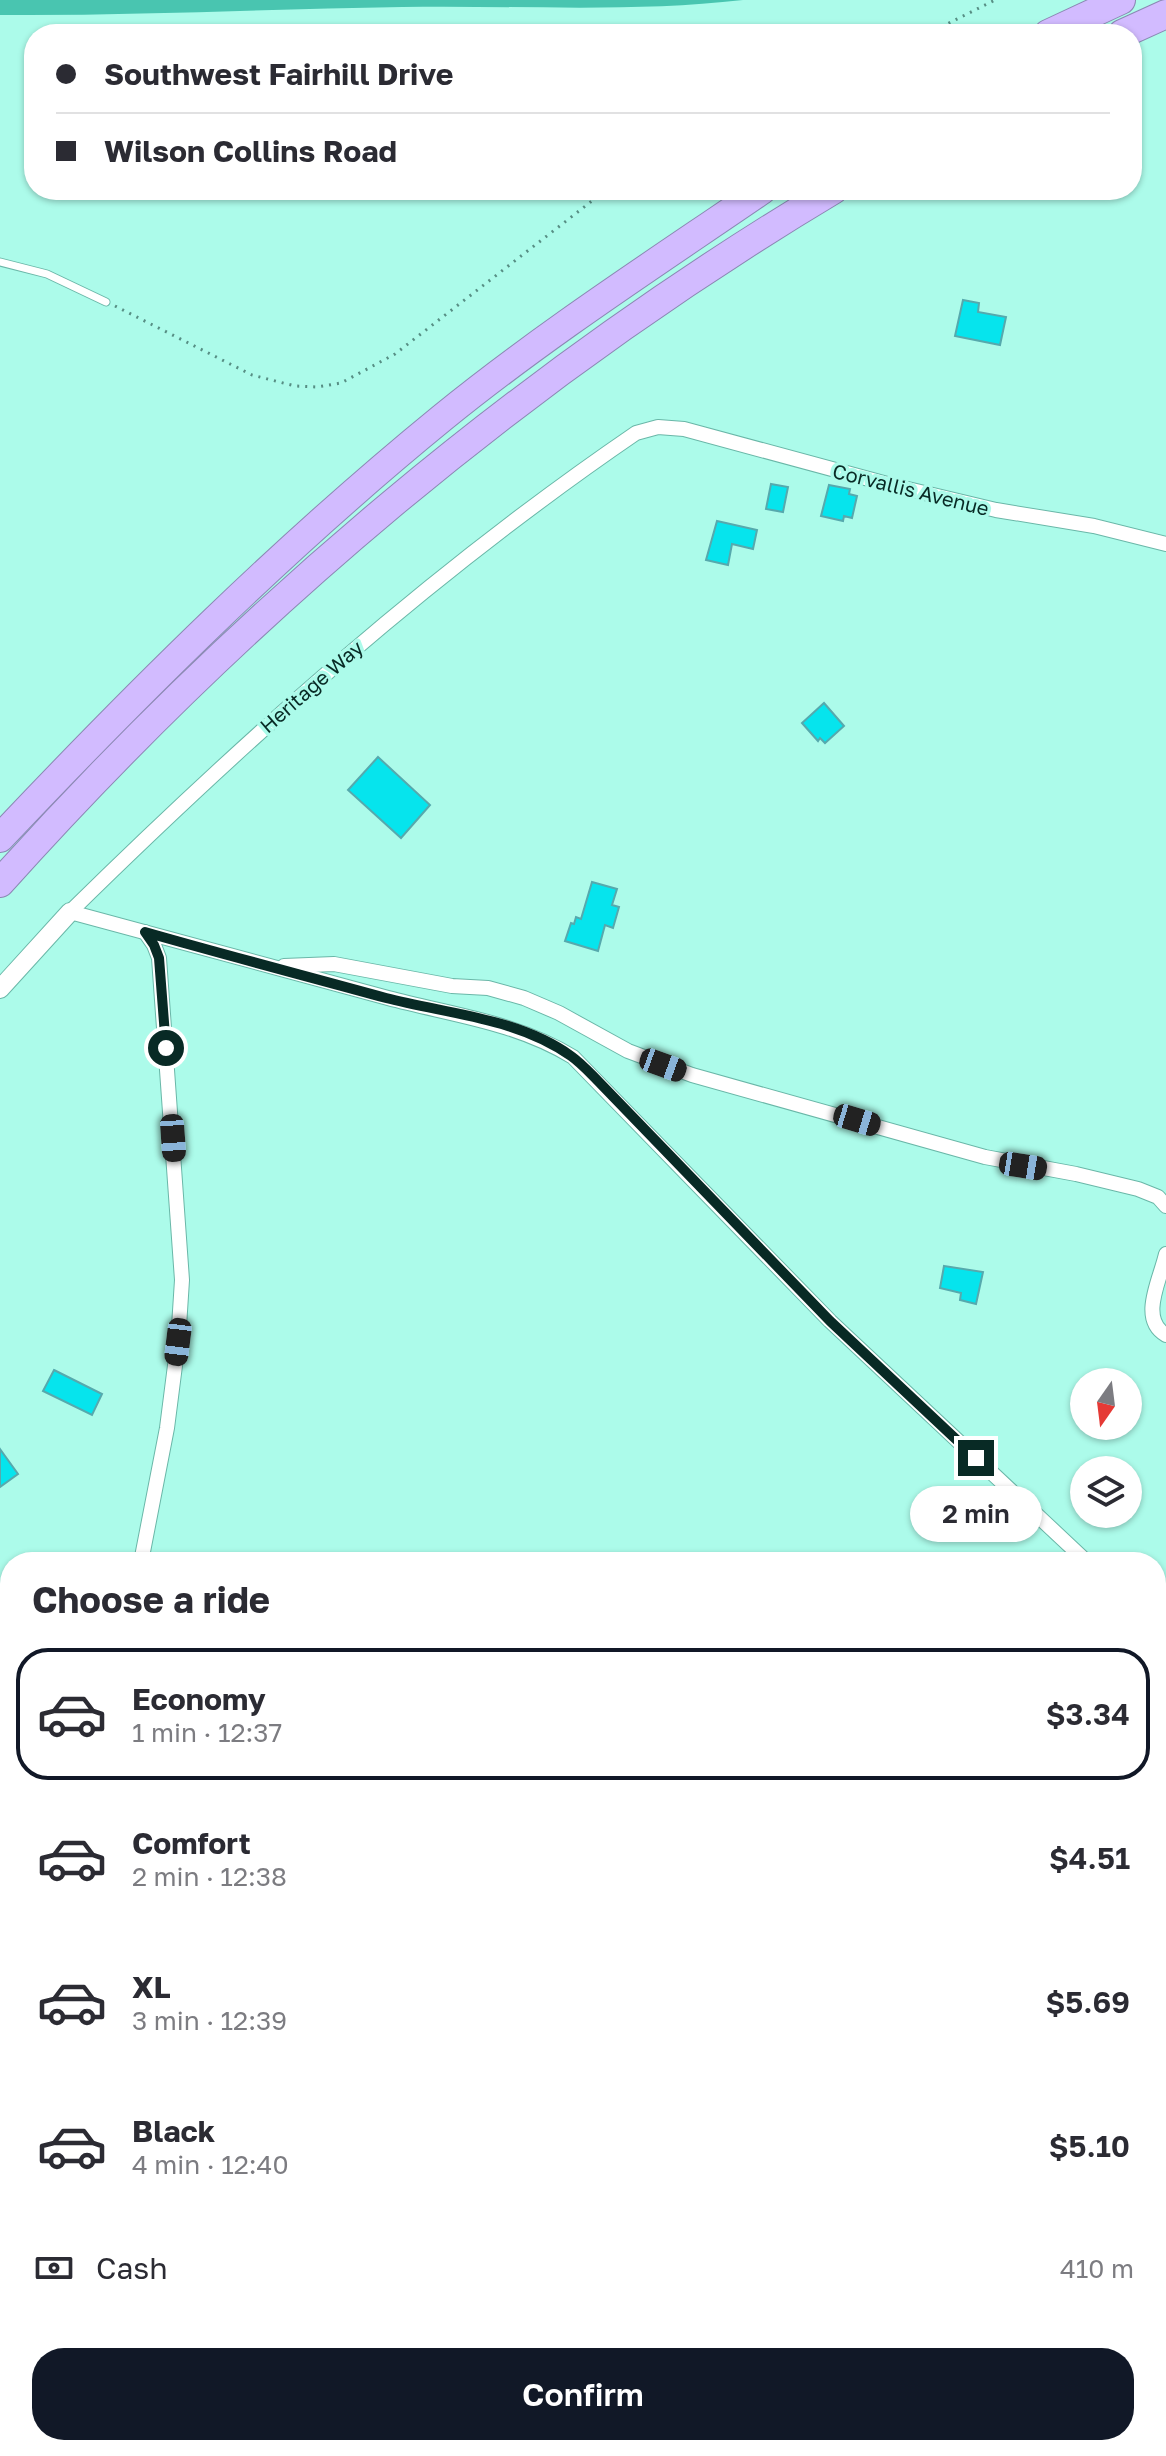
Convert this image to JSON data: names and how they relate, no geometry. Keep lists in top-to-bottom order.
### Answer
{
  "streets": {
    "street": ["Corvallis Avenue", "Heritage Way"]
  },
  "crossings": [
    ["Corvallis Avenue", "Heritage Way"]
  ],
  "north": "bottom",
  "page": {
    "banner": ["Southwest Fairhill Drive", "Wilson Collins Road"],
    "bubble": "2 min",
    "heading": "Choose a ride",
    "list": [
      {
        "name": "Economy",
        "note": "1 min · 12:37",
        "value": "$3.34"
      },
      {
        "name": "Comfort",
        "note": "2 min · 12:38",
        "value": "$4.51"
      },
      {
        "name": "XL",
        "note": "3 min · 12:39",
        "value": "$5.69"
      },
      {
        "name": "Black",
        "note": "4 min · 12:40",
        "value": "$5.10"
      }
    ],
    "pay": ["Cash", "410 m"],
    "buttons": "Confirm"
  }
}
